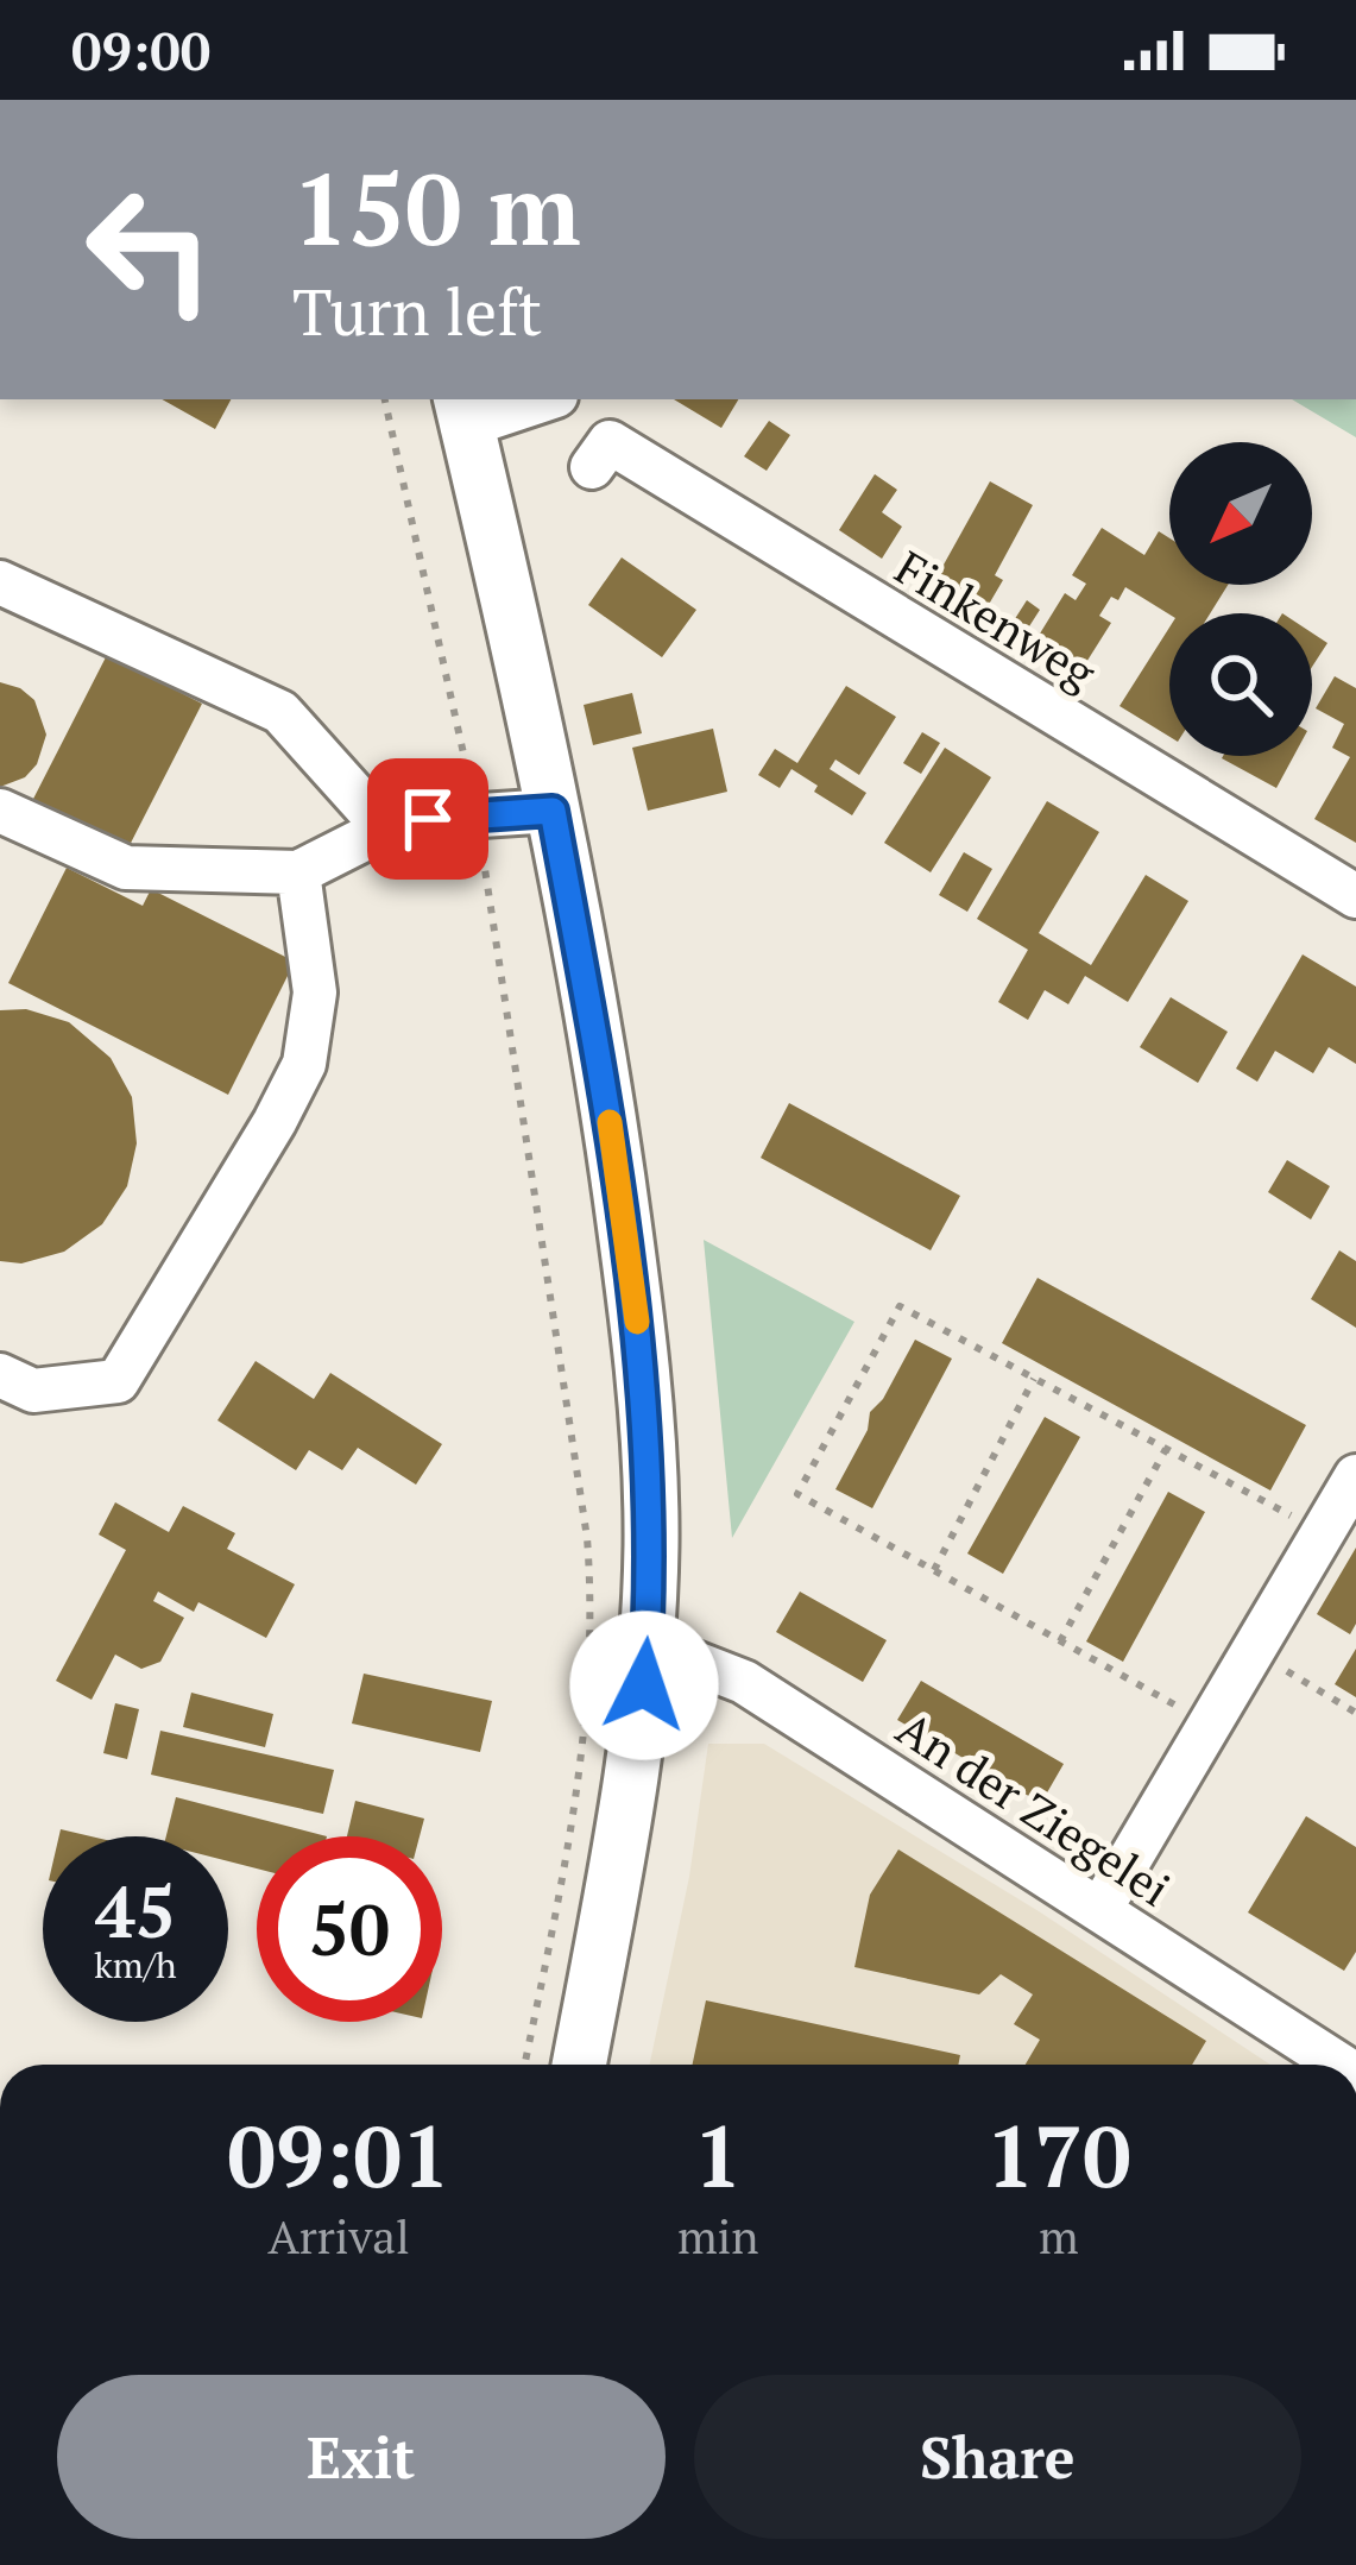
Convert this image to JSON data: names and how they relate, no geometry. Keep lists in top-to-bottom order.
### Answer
{
  "streets": {
    "street": ["Finkenweg", "An der Ziegelei"]
  },
  "north": "bottom left",
  "page": {
    "status": "09:00",
    "turn": ["150 m", "Turn left"],
    "speed": "45 km/h",
    "limit": "50",
    "eta": [
      "09:01",
      "Arrival",
      "1",
      "min",
      "170",
      "m"
    ],
    "buttons": ["Exit", "Share"]
  }
}
